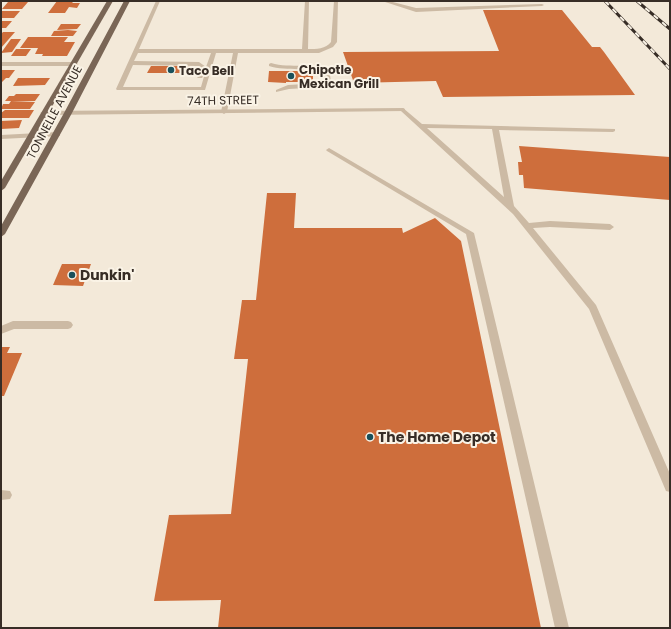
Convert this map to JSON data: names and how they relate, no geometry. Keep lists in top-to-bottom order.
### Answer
{
  "streets": {
    "main road": ["TONNELLE AVENUE"],
    "street": ["74TH STREET"]
  },
  "crossings": [
    ["74TH STREET", "TONNELLE AVENUE"]
  ],
  "places": [
    "Taco Bell",
    "Chipotle Mexican Grill",
    "Dunkin'",
    "The Home Depot"
  ]
}
